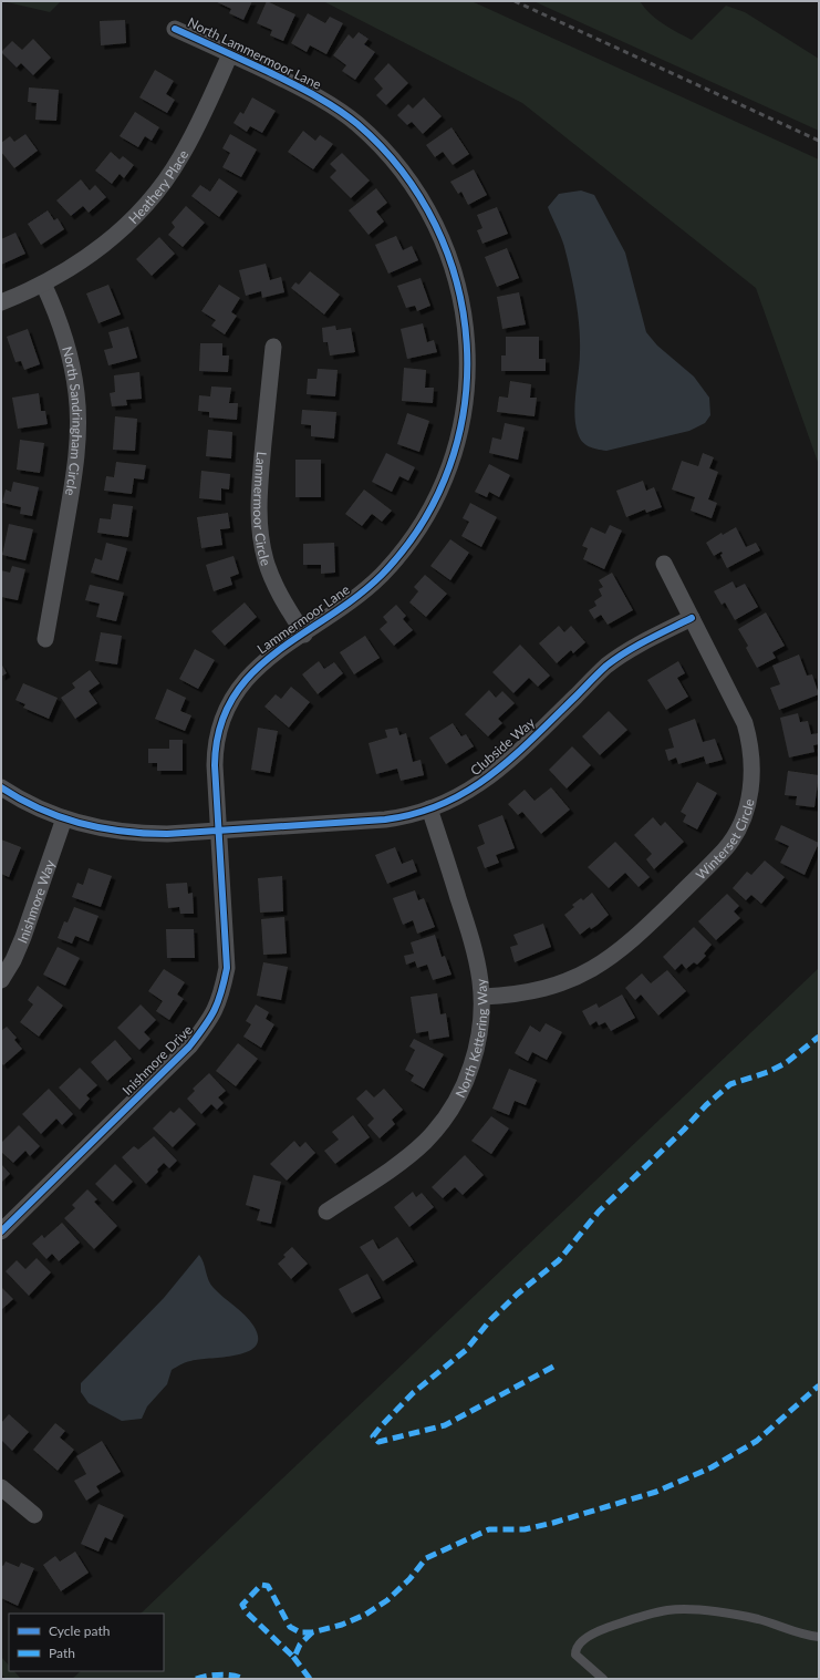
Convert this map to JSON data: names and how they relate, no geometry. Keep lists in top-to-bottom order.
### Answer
{
  "streets": {
    "street": [
      "North Lammermoor Lane",
      "Heathery Place",
      "North Sandringham Circle",
      "Lammermoor Circle",
      "Lammermoor Lane",
      "Clubside Way",
      "Winterset Circle",
      "Inishmore Way",
      "North Kettering Way",
      "Inishmore Drive"
    ]
  },
  "crossings": [
    ["North Lammermoor Lane", "Heathery Place"],
    ["North Lammermoor Lane", "Lammermoor Lane"],
    ["Heathery Place", "North Sandringham Circle"],
    ["Lammermoor Circle", "Lammermoor Lane"],
    ["Lammermoor Lane", "Clubside Way"],
    ["Lammermoor Lane", "Inishmore Drive"],
    ["Clubside Way", "Winterset Circle"],
    ["Clubside Way", "Inishmore Way"],
    ["Clubside Way", "North Kettering Way"],
    ["Clubside Way", "Inishmore Drive"],
    ["Winterset Circle", "North Kettering Way"]
  ],
  "legend": ["Cycle path", "Path"]
}
